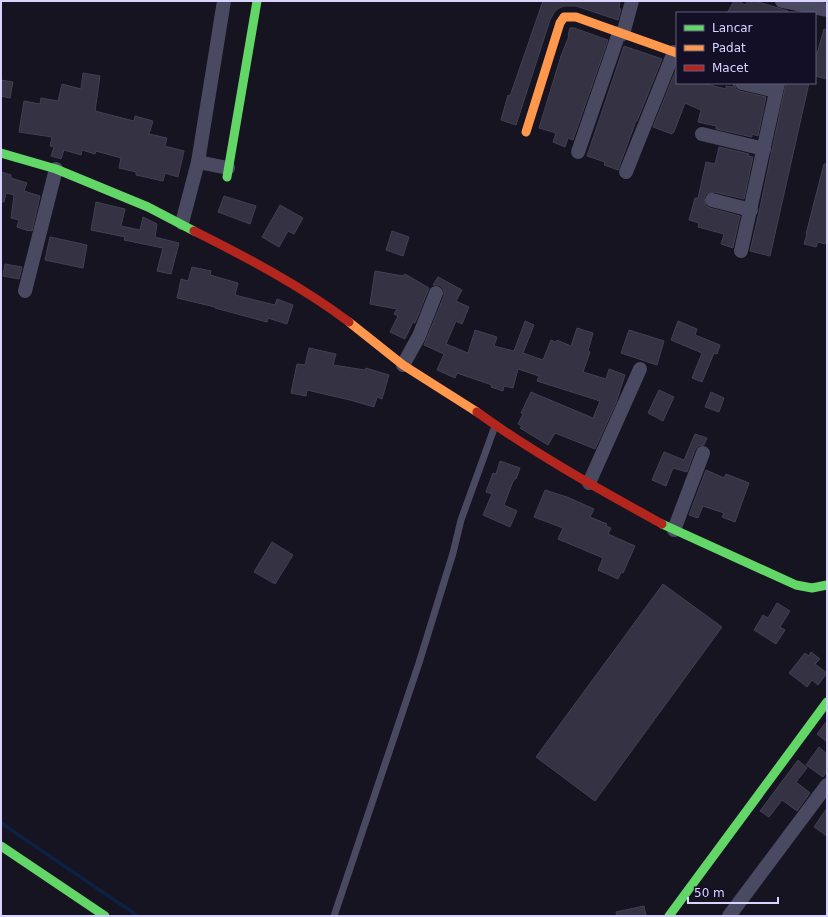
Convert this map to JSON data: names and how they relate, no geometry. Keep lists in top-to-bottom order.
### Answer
{
  "legend": ["Lancar", "Padat", "Macet"],
  "scale_bar": "50 m"
}
